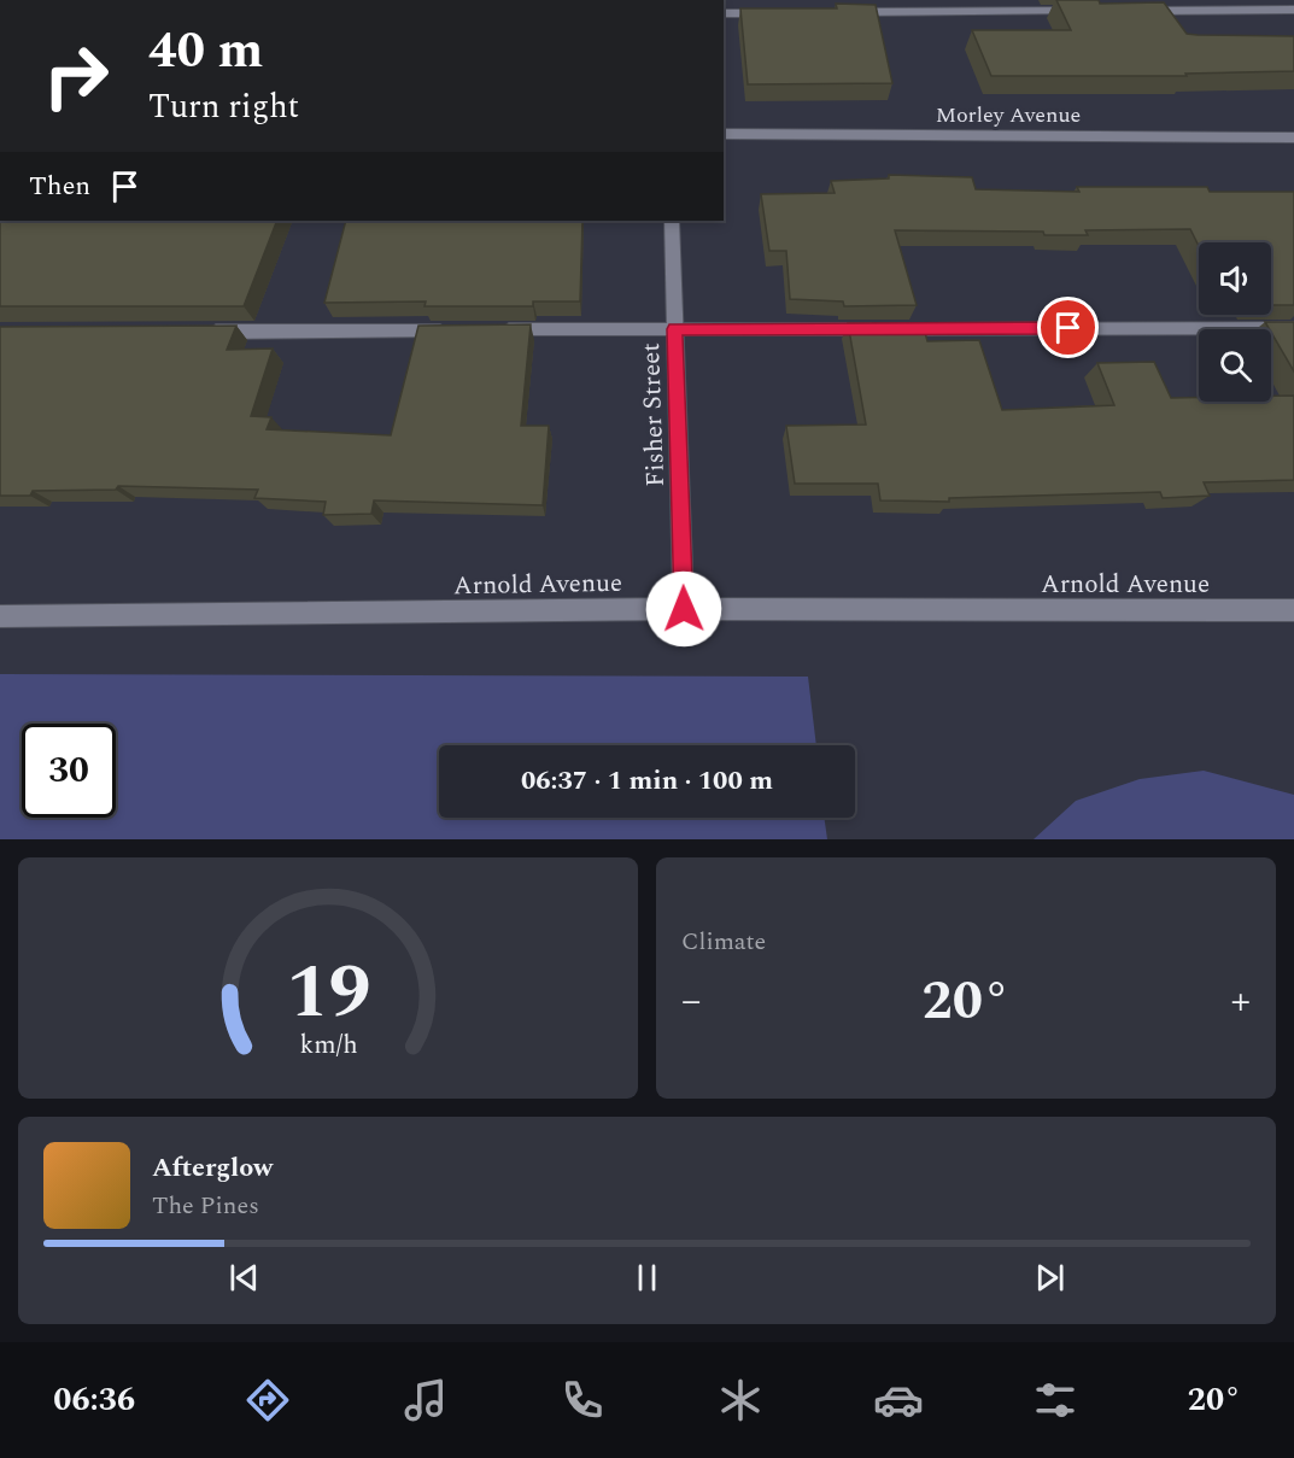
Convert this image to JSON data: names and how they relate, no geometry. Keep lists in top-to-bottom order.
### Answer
{
  "streets": {
    "street": ["Morley Avenue", "Fisher Street", "Arnold Avenue"]
  },
  "crossings": [
    ["Fisher Street", "Arnold Avenue"]
  ],
  "page": {
    "turn": ["40 m", "Turn right"],
    "then": "Then",
    "limit": "30",
    "trip": "06:37 · 1 min · 100 m",
    "tile": "Climate",
    "heat": ["−", "20°", "+"],
    "song": ["Afterglow", "The Pines"],
    "tabs": ["06:36", "20°"],
    "gauge": ["19", "km/h"]
  }
}
